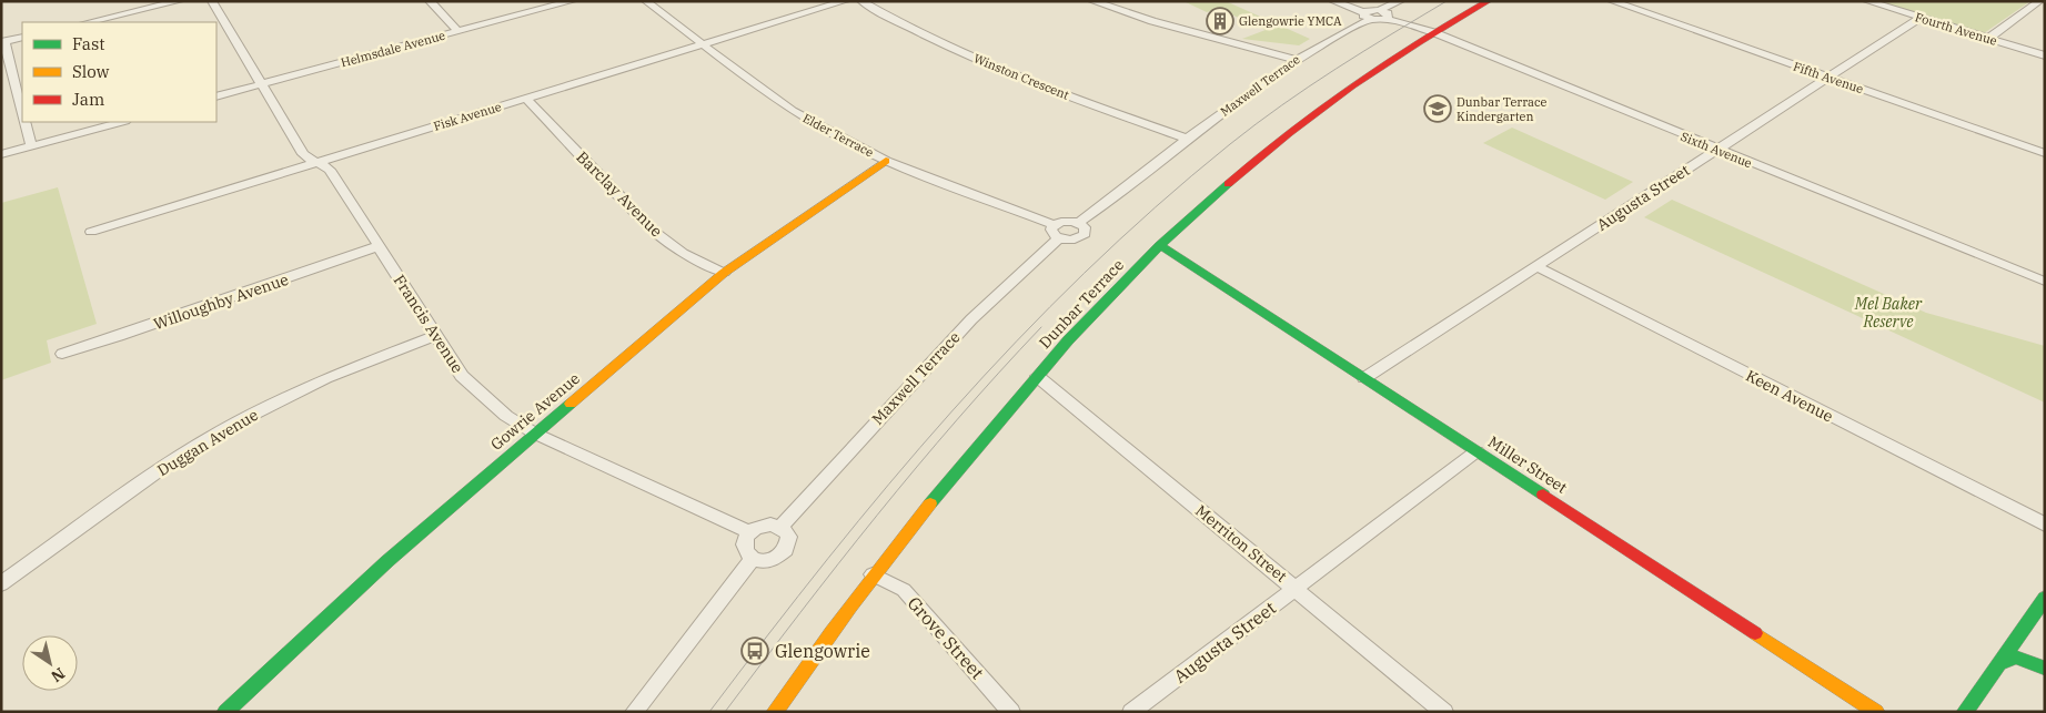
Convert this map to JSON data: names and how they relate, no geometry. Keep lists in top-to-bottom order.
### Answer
{
  "streets": {
    "main road": ["Dunbar Terrace", "Gowrie Avenue", "Miller Street"],
    "street": [
      "Fourth Avenue",
      "Helmsdale Avenue",
      "Winston Crescent",
      "Fifth Avenue",
      "Maxwell Terrace",
      "Fisk Avenue",
      "Elder Terrace",
      "Sixth Avenue",
      "Barclay Avenue",
      "Augusta Street",
      "Willoughby Avenue",
      "Francis Avenue",
      "Keen Avenue",
      "Duggan Avenue",
      "Merriton Street",
      "Grove Street"
    ]
  },
  "crossings": [
    ["Fourth Avenue", "Augusta Street"],
    ["Helmsdale Avenue", "Francis Avenue"],
    ["Winston Crescent", "Maxwell Terrace"],
    ["Fifth Avenue", "Augusta Street"],
    ["Maxwell Terrace", "Elder Terrace"],
    ["Maxwell Terrace", "Sixth Avenue"],
    ["Maxwell Terrace", "Francis Avenue"],
    ["Fisk Avenue", "Elder Terrace"],
    ["Fisk Avenue", "Barclay Avenue"],
    ["Fisk Avenue", "Francis Avenue"],
    ["Elder Terrace", "Gowrie Avenue"],
    ["Sixth Avenue", "Augusta Street"],
    ["Sixth Avenue", "Dunbar Terrace"],
    ["Barclay Avenue", "Gowrie Avenue"],
    ["Augusta Street", "Keen Avenue"],
    ["Augusta Street", "Miller Street"],
    ["Augusta Street", "Merriton Street"],
    ["Willoughby Avenue", "Francis Avenue"],
    ["Dunbar Terrace", "Miller Street"],
    ["Dunbar Terrace", "Merriton Street"],
    ["Dunbar Terrace", "Grove Street"],
    ["Francis Avenue", "Gowrie Avenue"],
    ["Francis Avenue", "Duggan Avenue"]
  ],
  "parks": ["Mel Baker Reserve"],
  "places": {
    "building": ["Glengowrie YMCA"],
    "school or university": ["Dunbar Terrace Kindergarten"],
    "bus stop": ["Glengowrie"]
  },
  "legend": ["Fast", "Slow", "Jam"],
  "north": "bottom right"
}
